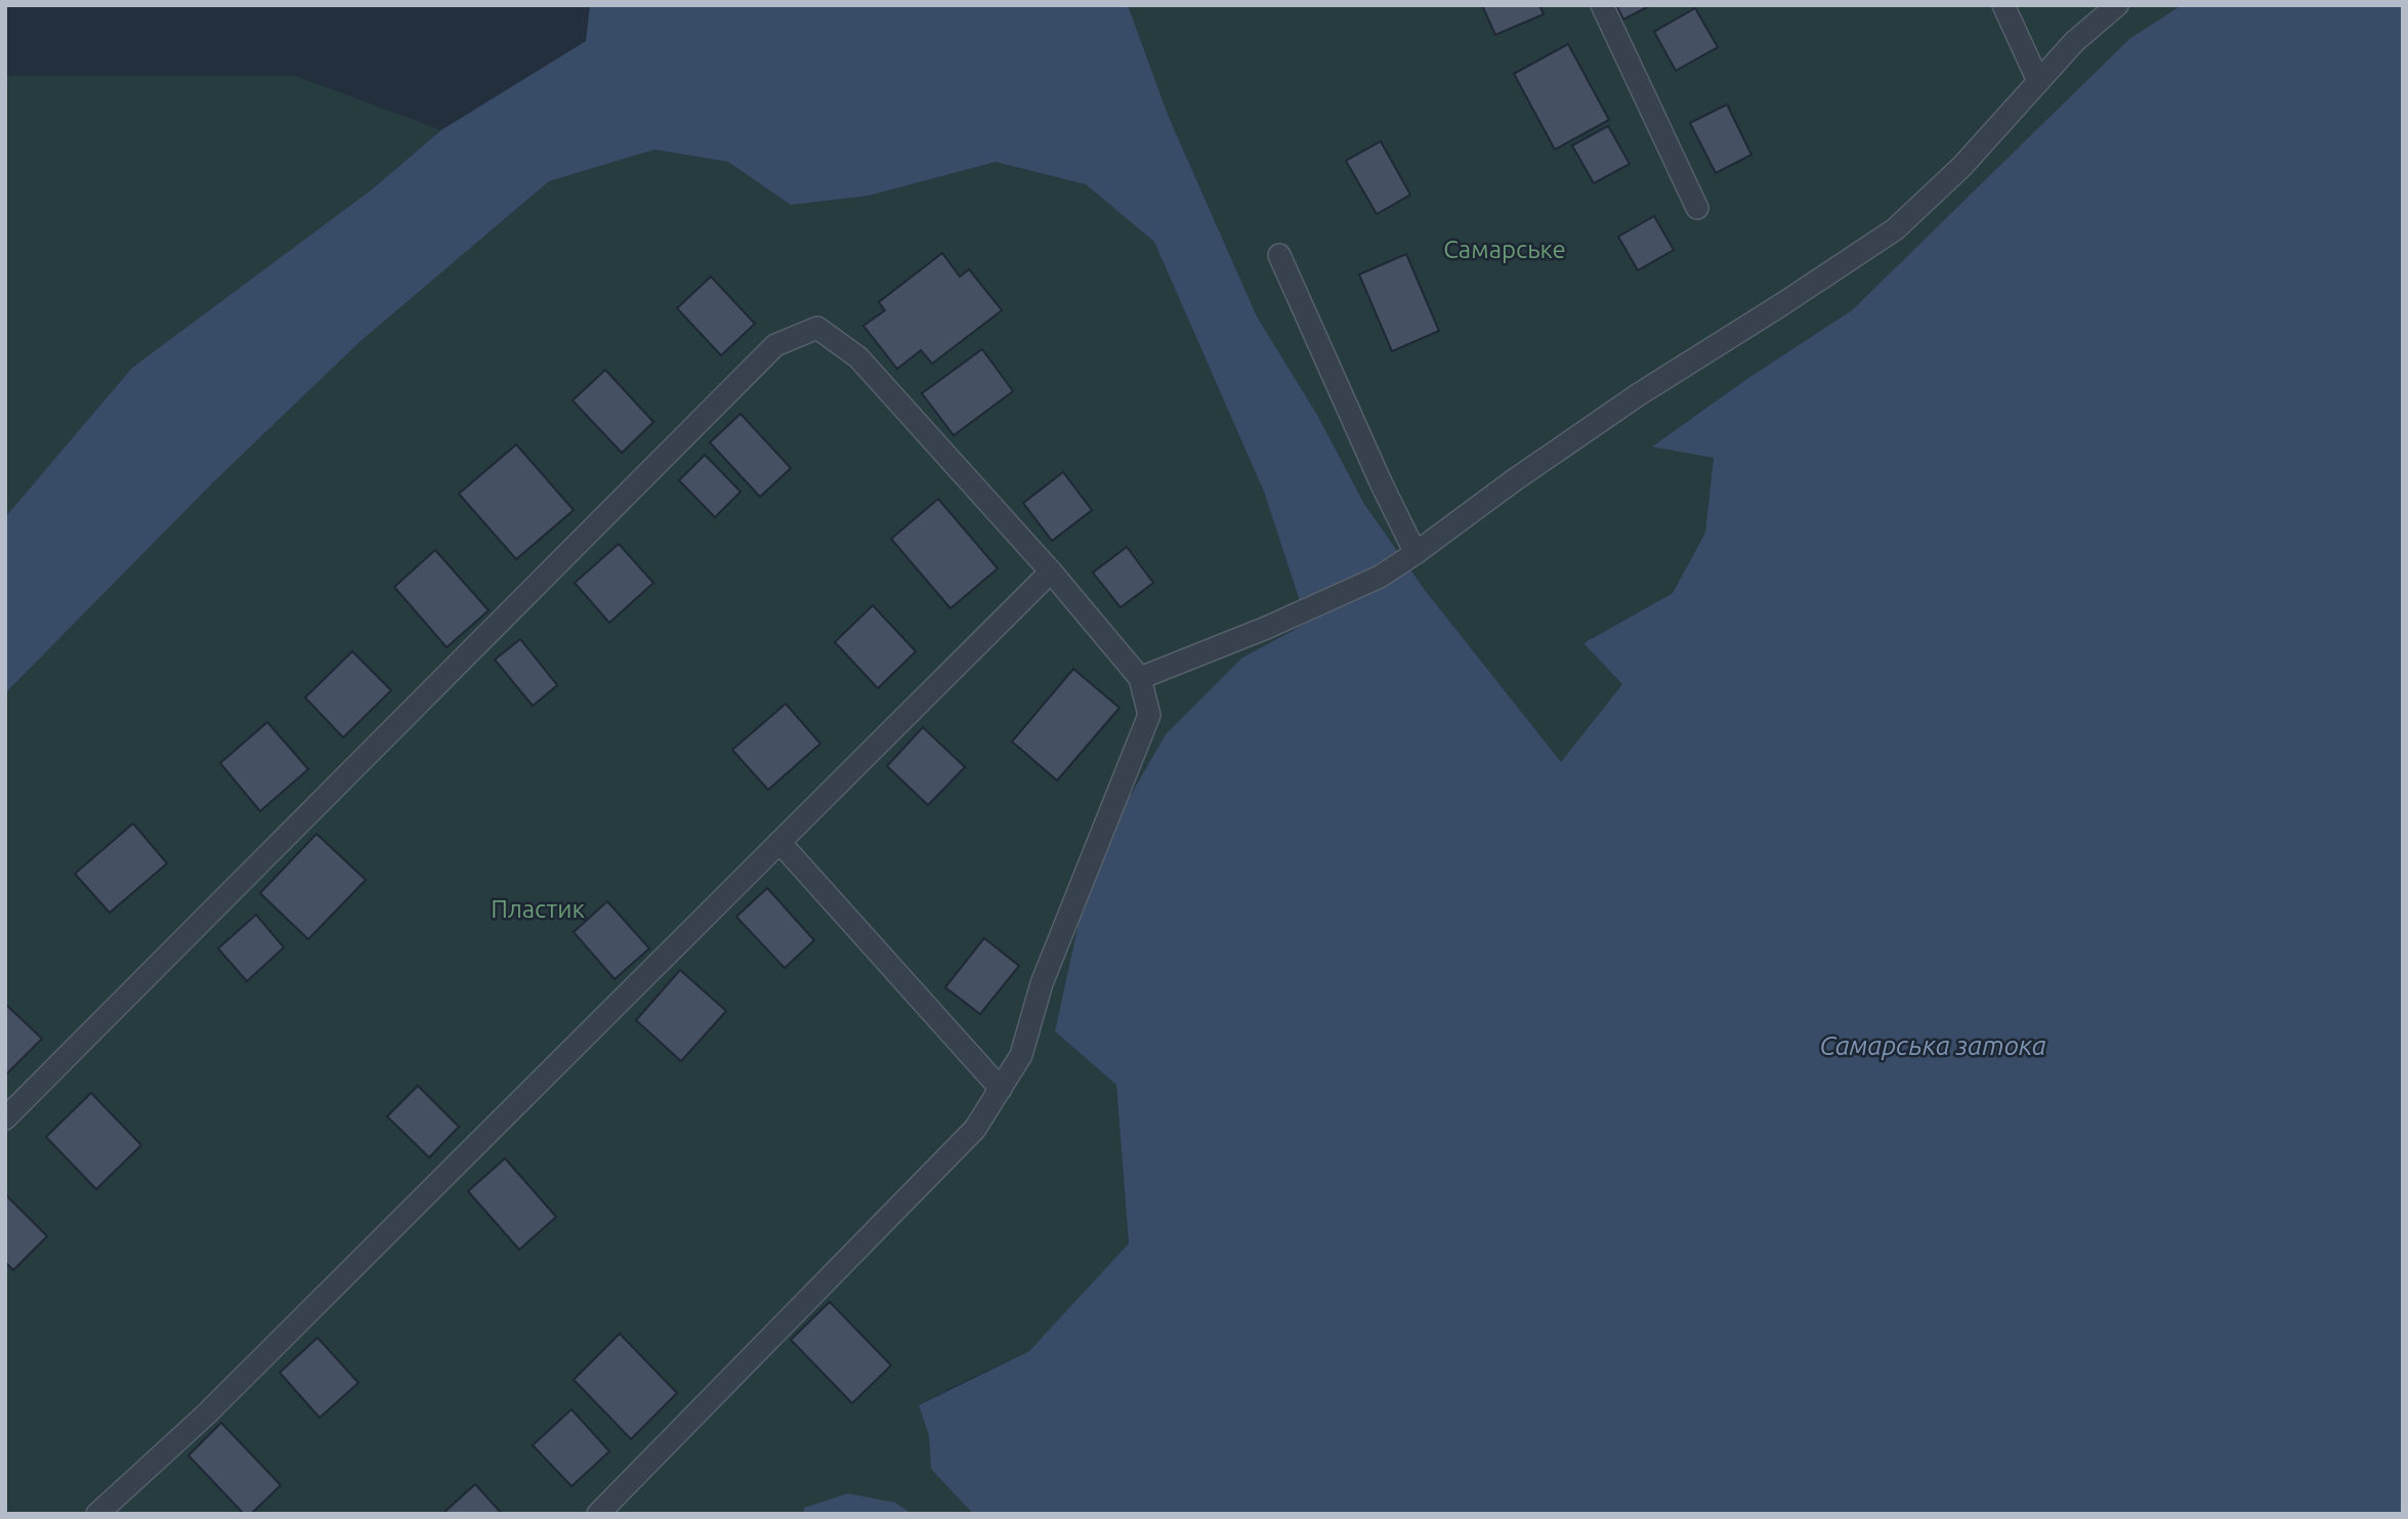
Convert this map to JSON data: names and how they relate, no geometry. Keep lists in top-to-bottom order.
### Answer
{
  "water": ["Самарська затока"],
  "parks": ["Самарське", "Пластик"]
}
